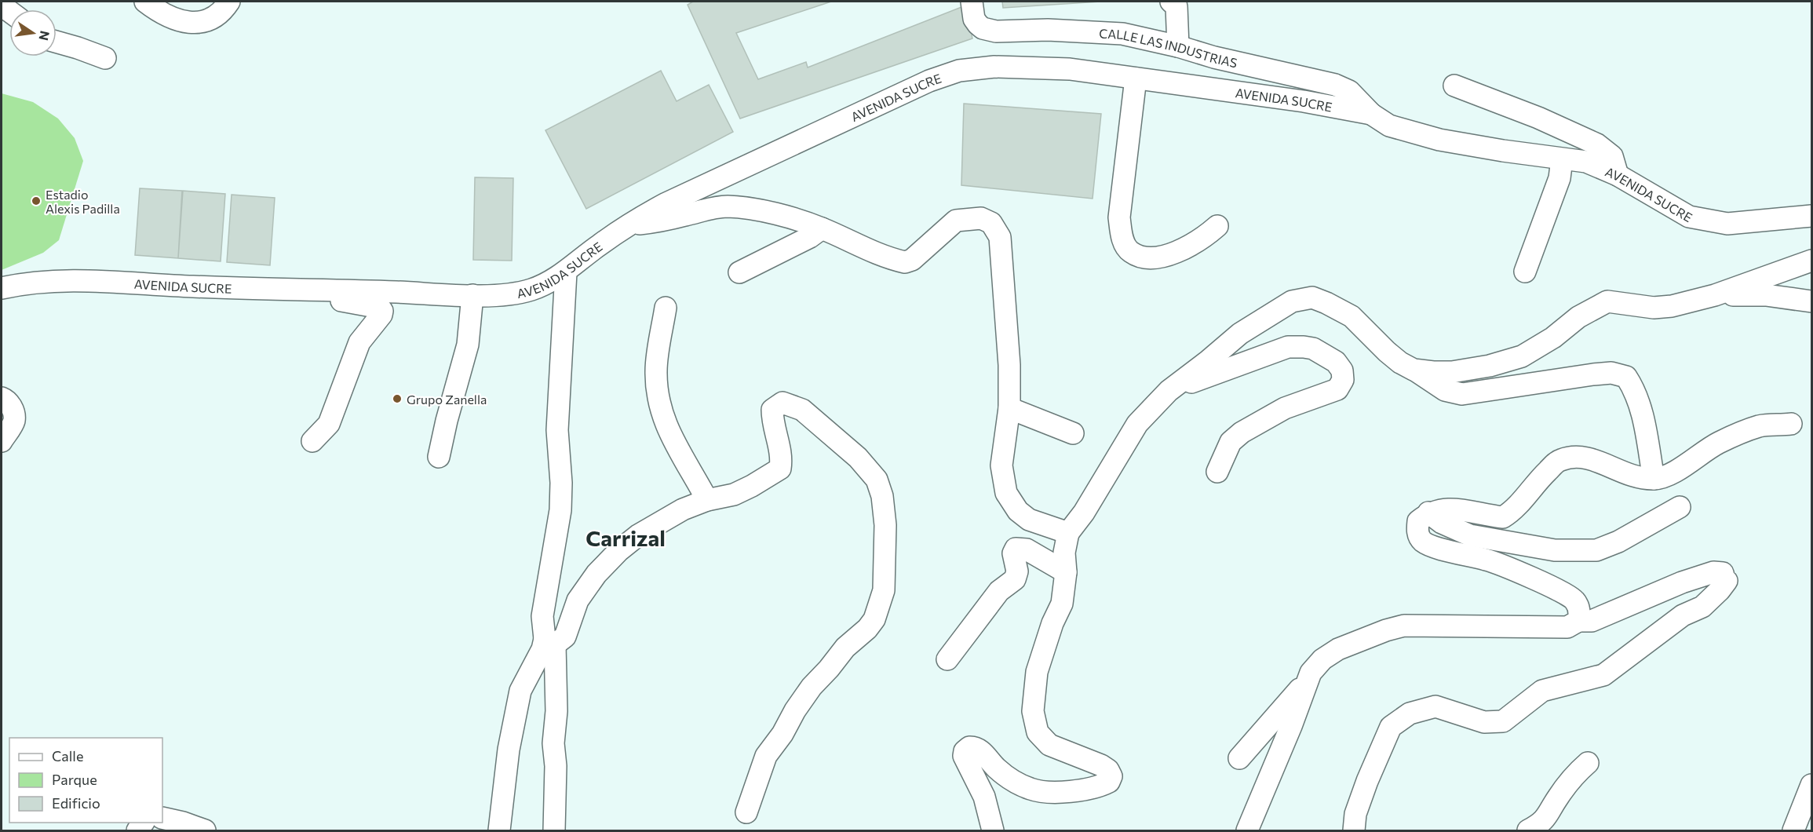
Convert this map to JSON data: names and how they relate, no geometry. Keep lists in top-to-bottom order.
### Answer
{
  "streets": {
    "street": ["CALLE LAS INDUSTRIAS", "AVENIDA SUCRE"]
  },
  "crossings": [
    ["CALLE LAS INDUSTRIAS", "AVENIDA SUCRE"]
  ],
  "districts": ["Carrizal"],
  "places": ["Estadio Alexis Padilla", "Grupo Zanella"],
  "legend": ["Calle", "Parque", "Edificio"],
  "north": "right"
}
